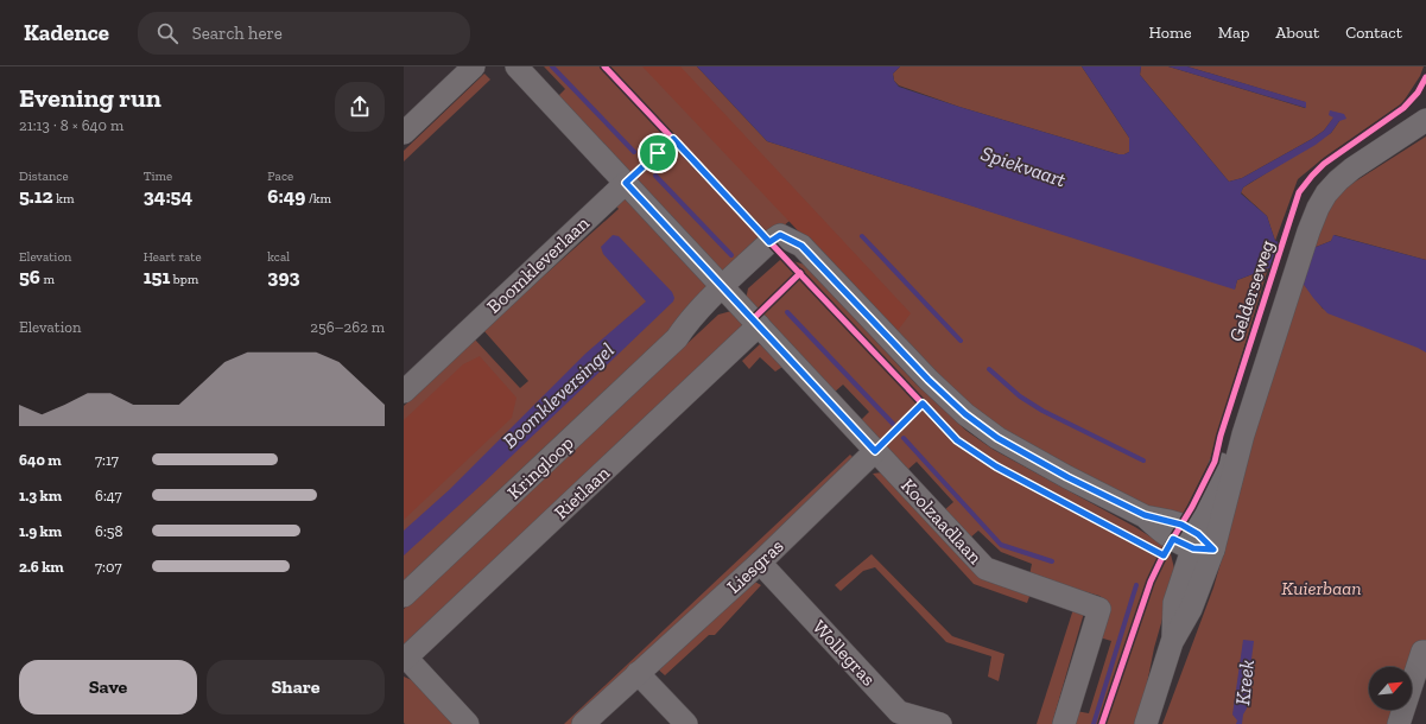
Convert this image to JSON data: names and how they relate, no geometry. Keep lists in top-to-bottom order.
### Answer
{
  "streets": {
    "street": [
      "Boomkleverlaan",
      "Gelderseweg",
      "Kringloop",
      "Rietlaan",
      "Koolzaadlaan",
      "Liesgras",
      "Wollegras"
    ]
  },
  "crossings": [
    ["Boomkleverlaan", "Koolzaadlaan"],
    ["Gelderseweg", "Kringloop"],
    ["Kringloop", "Koolzaadlaan"],
    ["Rietlaan", "Koolzaadlaan"],
    ["Koolzaadlaan", "Liesgras"],
    ["Liesgras", "Wollegras"]
  ],
  "water": ["Spiekvaart", "Boomkleversingel", "Kreek"],
  "parks": ["Kuierbaan"],
  "north": "top right",
  "page": {
    "header": "Kadence",
    "search": "Search here",
    "nav": [
      "Home",
      "Map",
      "About",
      "Contact"
    ],
    "heading": ["Evening run", "21:13 · 8 × 640 m"],
    "stats": [
      ["Distance", "5.12 km"],
      ["Time", "34:54"],
      ["Pace", "6:49 /km"],
      ["Elevation", "56 m"],
      ["Heart rate", "151 bpm"],
      ["kcal", "393"]
    ],
    "chart": ["Elevation", "256–262 m"],
    "list": [
      {
        "name": "640 m",
        "note": "7:17"
      },
      {
        "name": "1.3 km",
        "note": "6:47"
      },
      {
        "name": "1.9 km",
        "note": "6:58"
      },
      {
        "name": "2.6 km",
        "note": "7:07"
      }
    ],
    "buttons": ["Save", "Share"]
  }
}
